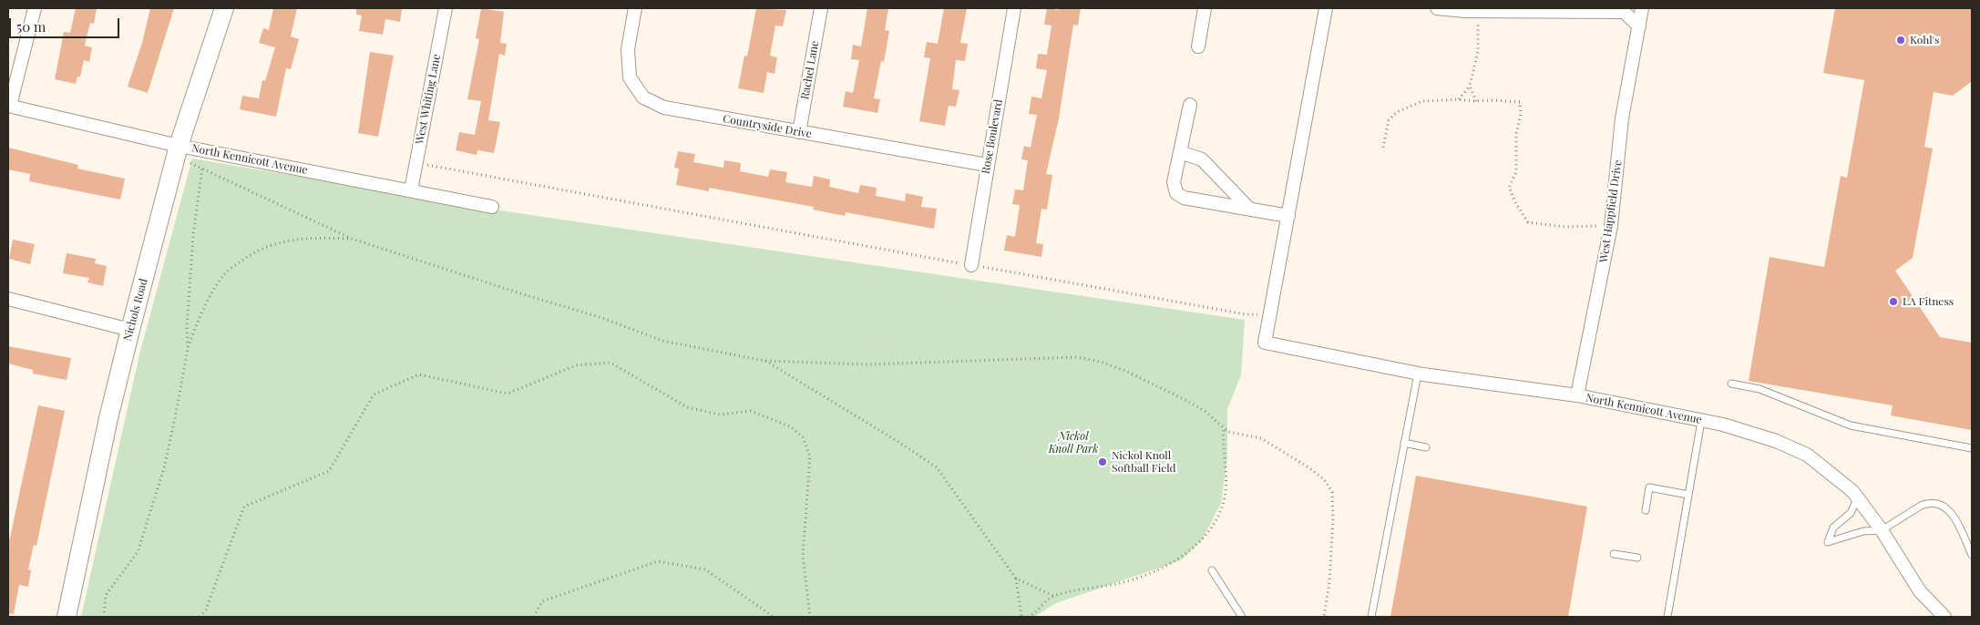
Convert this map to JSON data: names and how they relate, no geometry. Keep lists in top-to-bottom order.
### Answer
{
  "streets": {
    "street": [
      "Rachel Lane",
      "West Whiting Lane",
      "Countryside Drive",
      "Rose Boulevard",
      "North Kennicott Avenue",
      "West Happfield Drive",
      "Nichols Road"
    ]
  },
  "crossings": [
    ["Rachel Lane", "Countryside Drive"],
    ["West Whiting Lane", "North Kennicott Avenue"],
    ["Countryside Drive", "Rose Boulevard"],
    ["North Kennicott Avenue", "West Happfield Drive"],
    ["North Kennicott Avenue", "Nichols Road"]
  ],
  "parks": ["Nickol Knoll Park"],
  "places": ["Kohl's", "LA Fitness", "Nickol Knoll Softball Field"],
  "scale_bar": "50 m"
}
